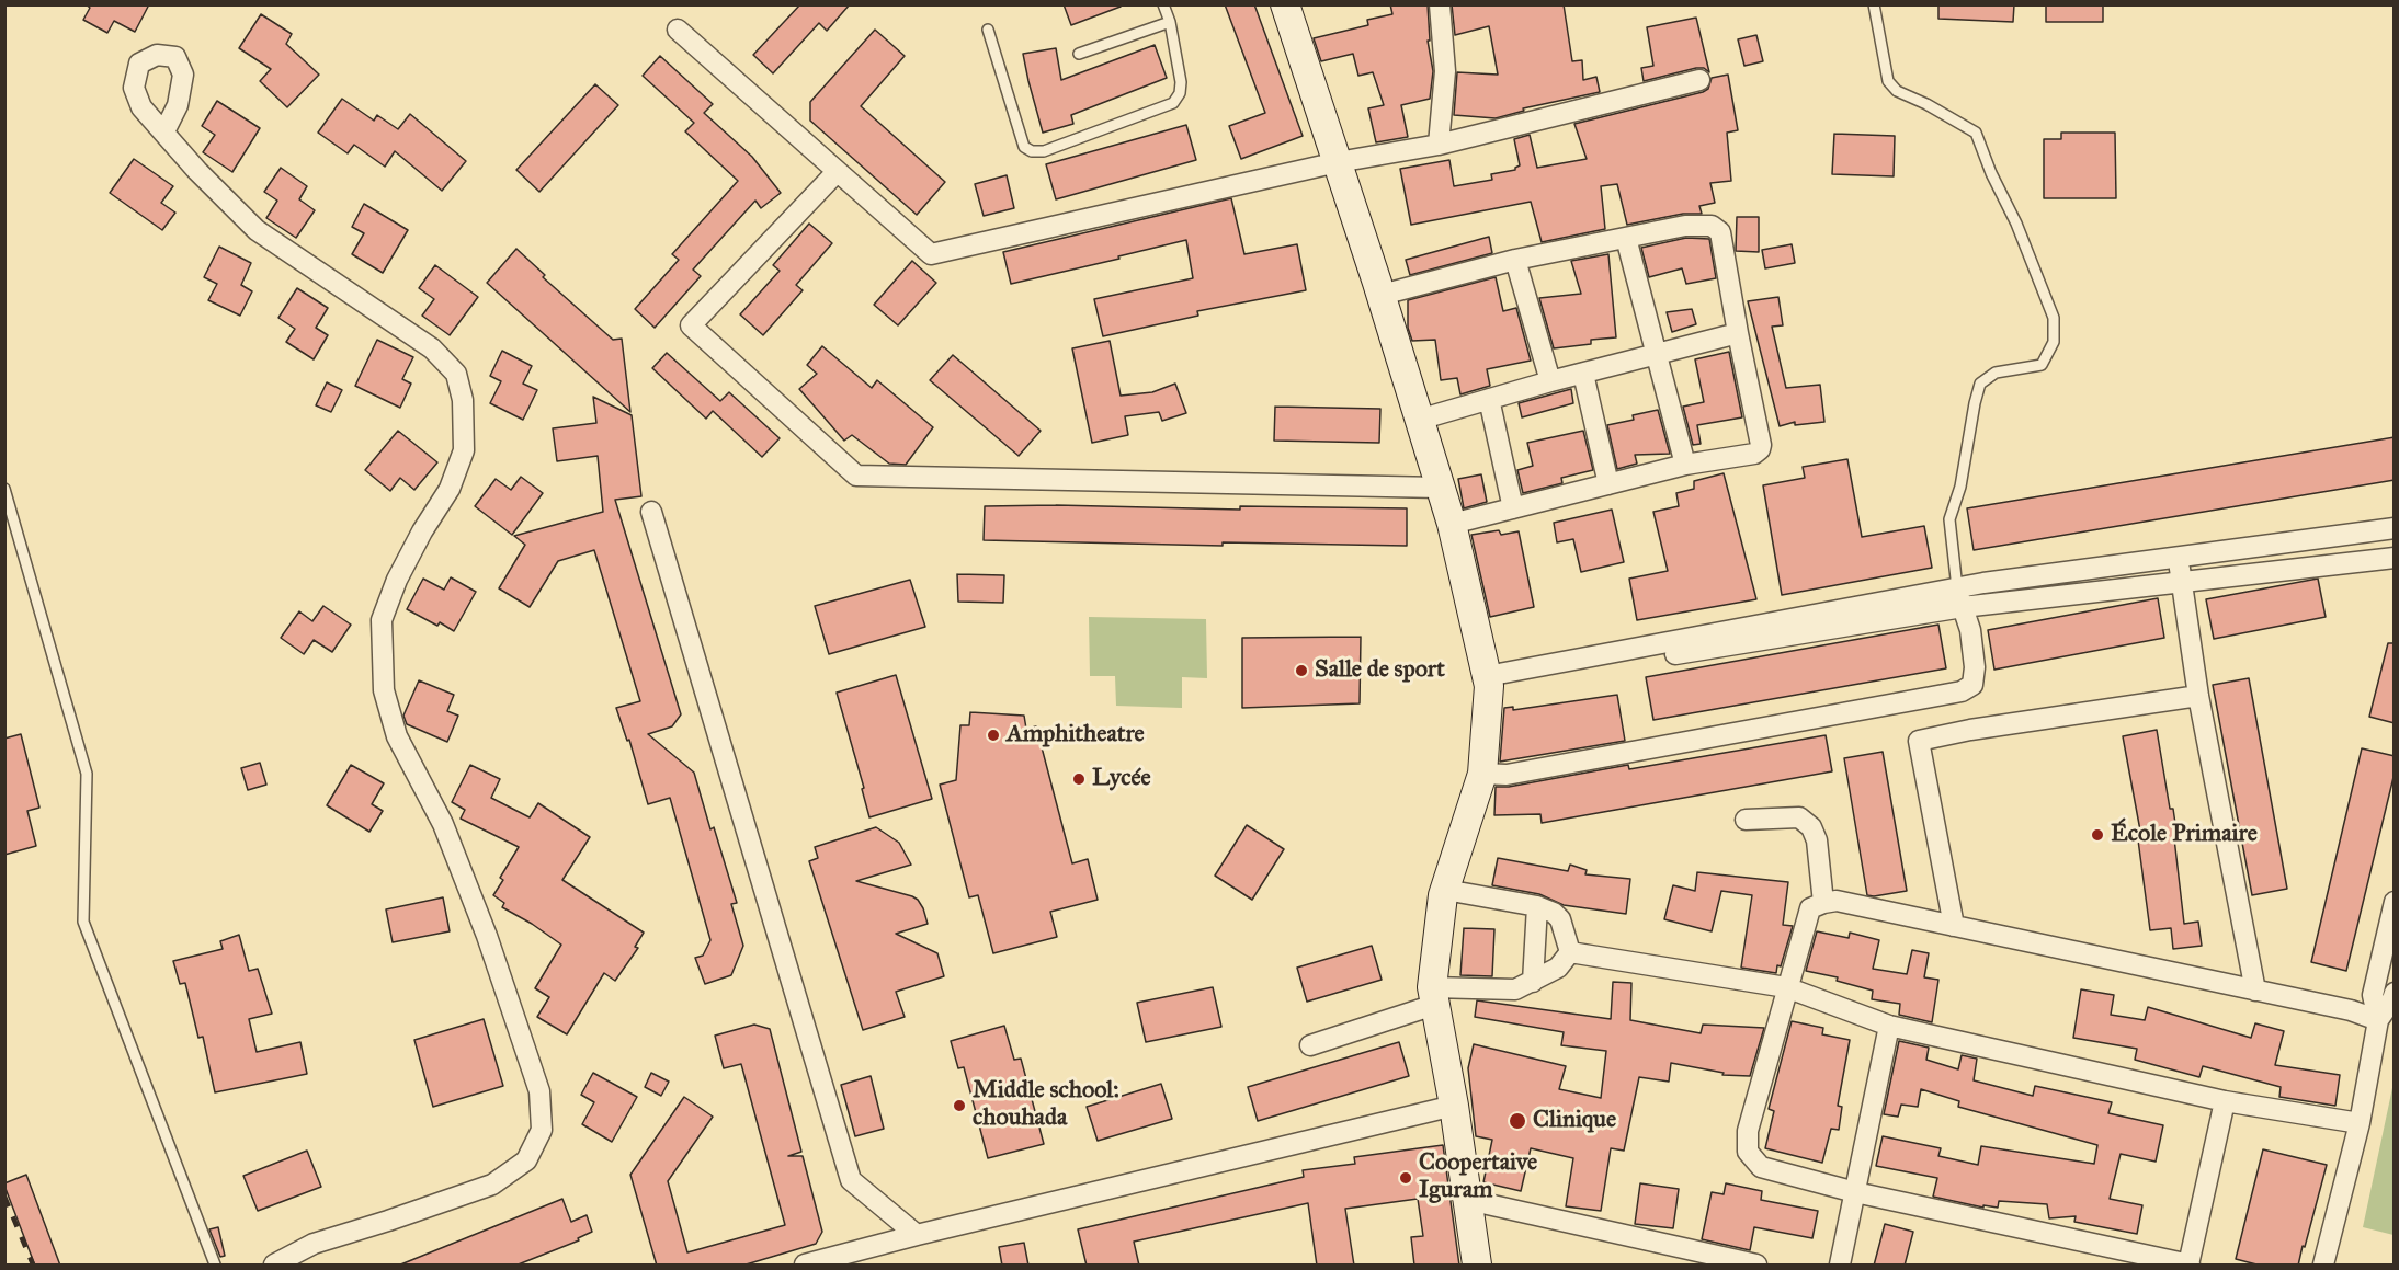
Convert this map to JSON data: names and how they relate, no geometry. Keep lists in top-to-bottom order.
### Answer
{
  "places": [
    "Salle de sport",
    "Amphitheatre",
    "Lycée",
    "École Primaire",
    "Middle school: chouhada",
    "Clinique",
    "Coopertaive Iguram"
  ]
}
